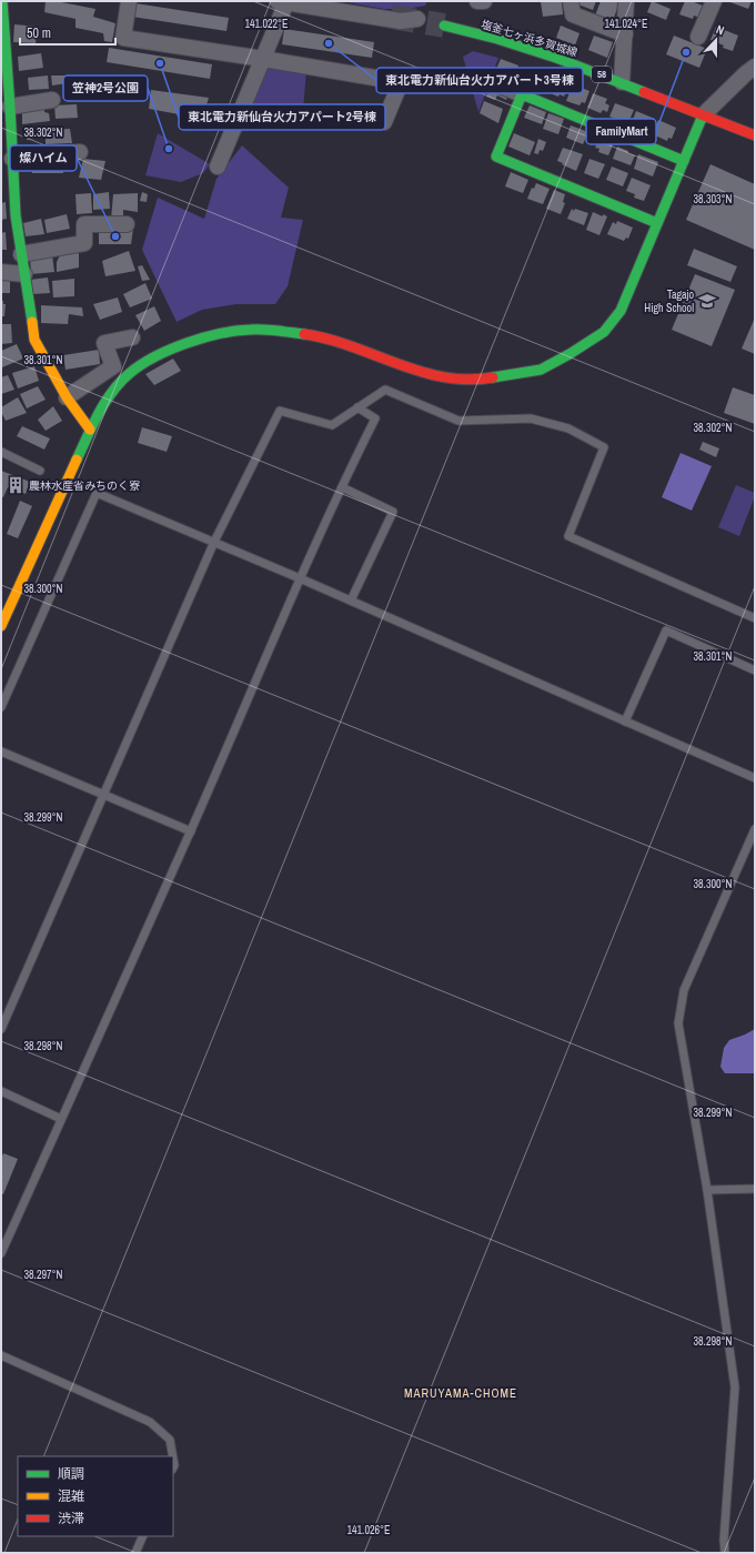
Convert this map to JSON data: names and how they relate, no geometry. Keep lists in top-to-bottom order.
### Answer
{
  "streets": {
    "street": ["塩釜七ヶ浜多賀城線", "58"]
  },
  "districts": ["MARUYAMA-CHOME"],
  "places": {
    "other": [
      "東北電力新仙台火力アパート3号棟",
      "FamilyMart",
      "東北電力新仙台火力アパート2号棟",
      "笠神2号公園",
      "燦ハイム"
    ],
    "school or university": ["Tagajo High School"],
    "building": ["農林水産省みちのく寮"]
  },
  "legend": ["順調", "混雑", "渋滞"],
  "scale_bar": "50 m",
  "north": "top",
  "coordinates": [
    "141.022°E",
    "141.024°E",
    "38.302°N",
    "38.303°N",
    "38.301°N",
    "38.300°N",
    "38.299°N",
    "38.298°N",
    "38.297°N",
    "141.026°E"
  ]
}
